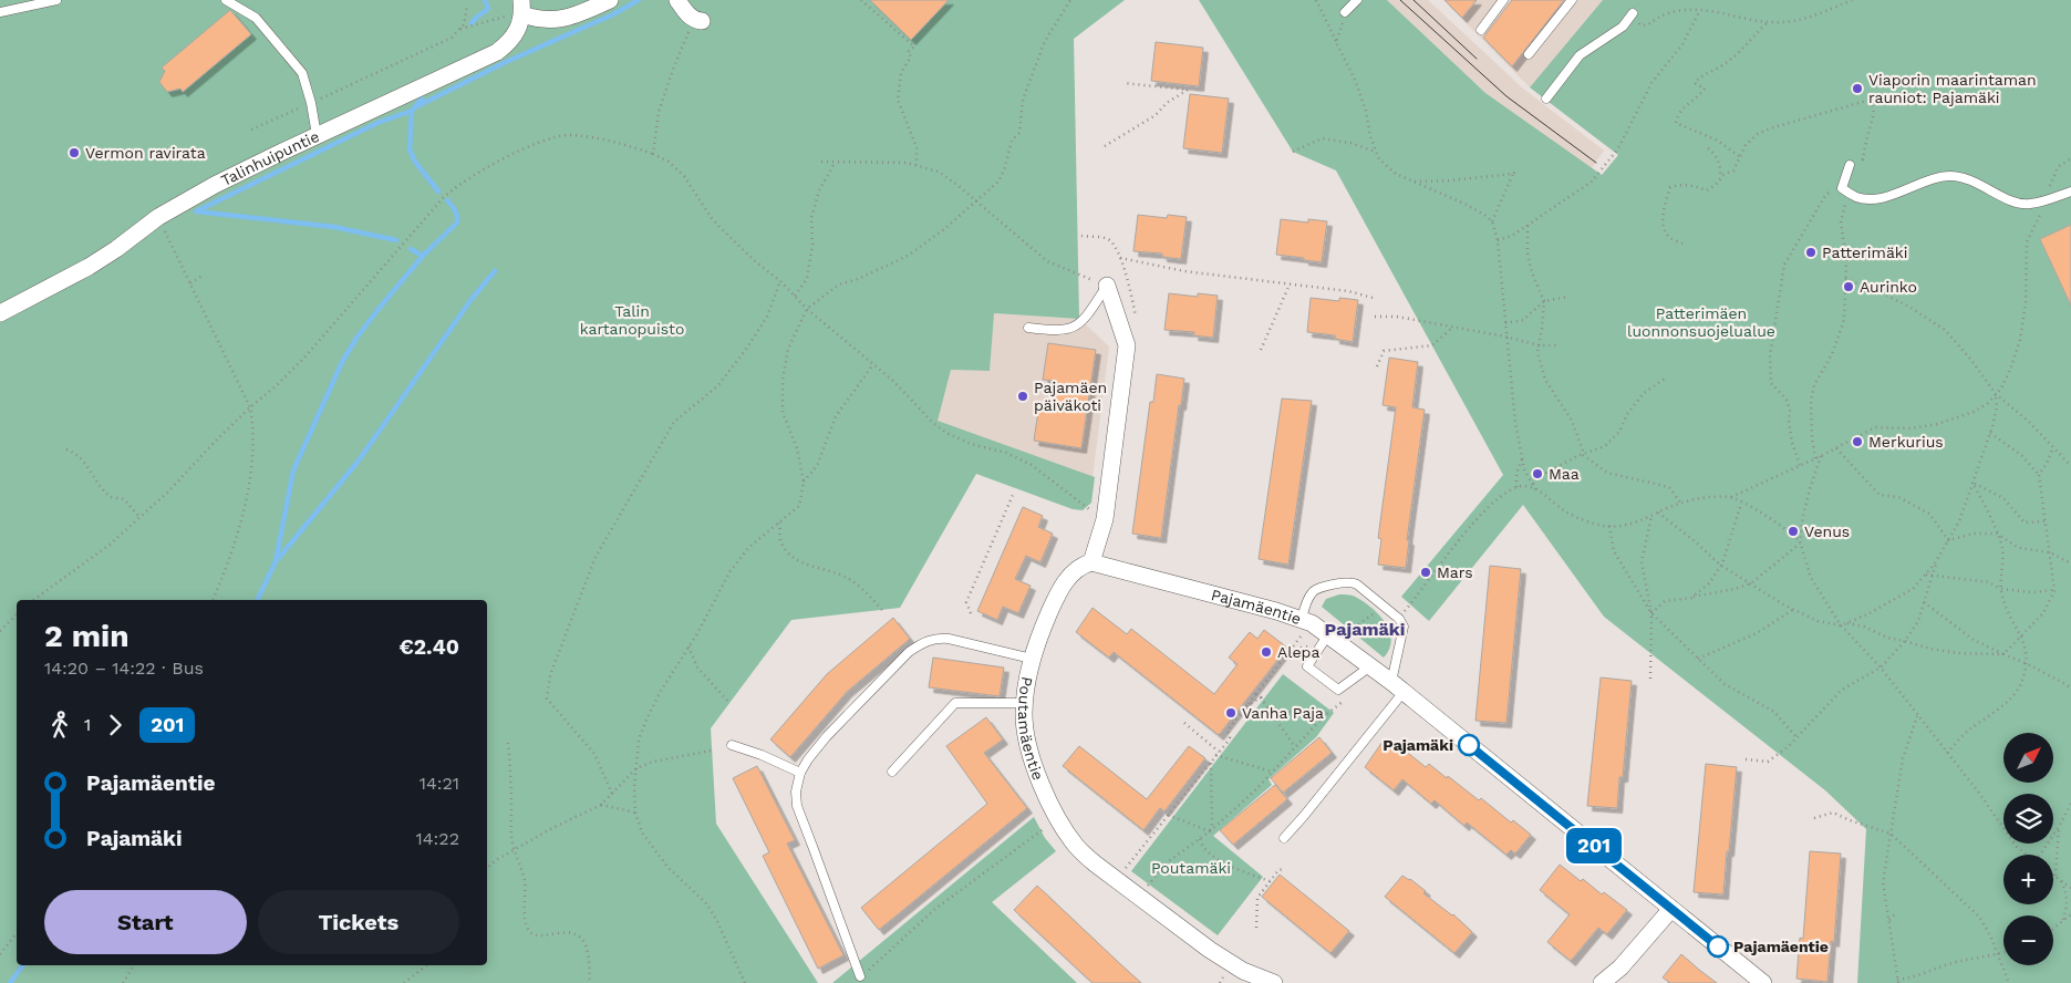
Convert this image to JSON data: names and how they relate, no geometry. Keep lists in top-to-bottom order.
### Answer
{
  "streets": {
    "street": ["Talinhuipuntie", "Pajamäentie", "Poutamäentie"]
  },
  "crossings": [
    ["Pajamäentie", "Poutamäentie"]
  ],
  "districts": ["Pajamäki"],
  "parks": ["Talin kartanopuisto", "Patterimäen luonnonsuojelualue", "Poutamäki"],
  "places": [
    "Viaporin maarintaman rauniot: Pajamäki",
    "Vermon ravirata",
    "Patterimäki",
    "Aurinko",
    "Pajamäen päiväkoti",
    "Merkurius",
    "Maa",
    "Venus",
    "Mars",
    "Alepa",
    "Vanha Paja",
    "Pajamäki",
    "Pajamäentie"
  ],
  "lines": ["bus line 201"],
  "north": "top right",
  "page": {
    "on_map": "201",
    "heading": ["2 min", "14:20 – 14:22 · Bus", "€2.40"],
    "legs": ["1", "201"],
    "map_buttons": ["+", "−"],
    "list": [
      {
        "name": "Pajamäentie",
        "value": "14:21"
      },
      {
        "name": "Pajamäki",
        "value": "14:22"
      }
    ],
    "buttons": ["Start", "Tickets"]
  }
}
